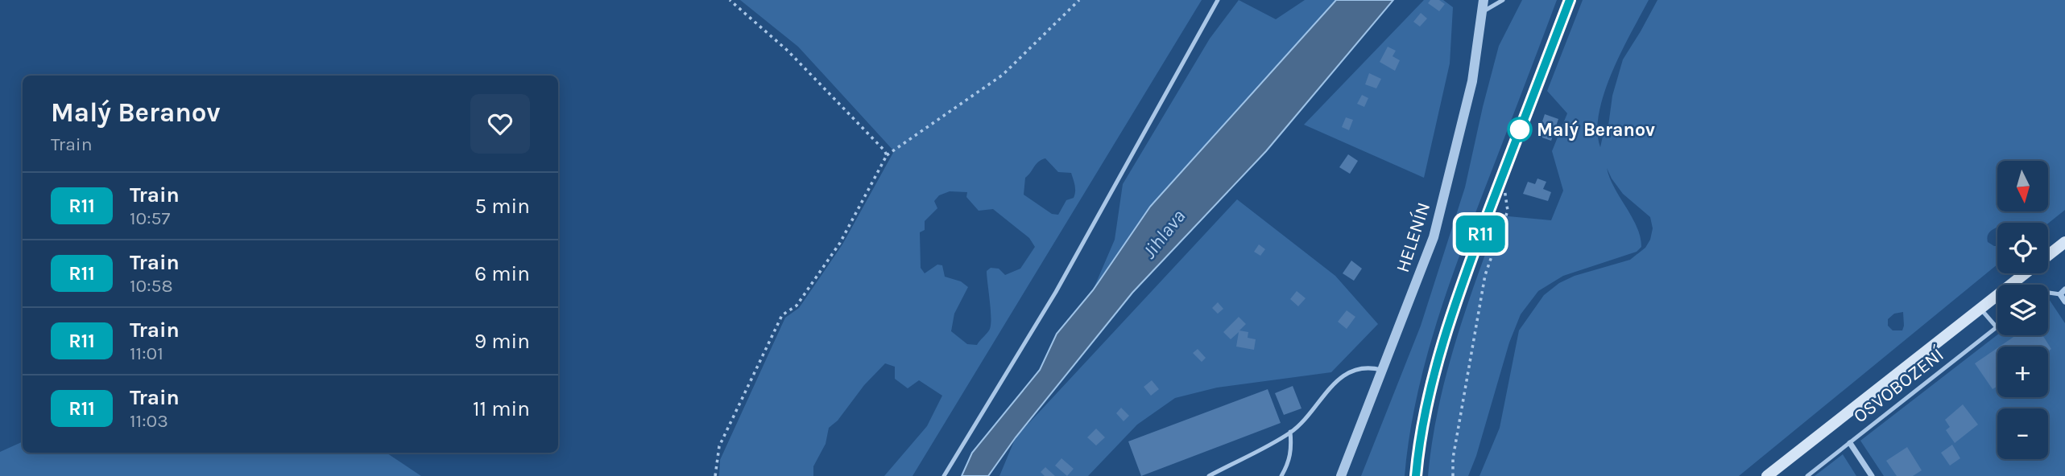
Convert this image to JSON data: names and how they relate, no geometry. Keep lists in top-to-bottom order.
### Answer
{
  "streets": {
    "street": ["HELENÍN", "OSVOBOZENÍ"]
  },
  "water": ["Jihlava"],
  "places": ["Malý Beranov"],
  "north": "bottom",
  "page": {
    "on_map": "R11",
    "heading": ["Malý Beranov", "Train"],
    "map_buttons": ["+", "−"],
    "list": [
      {
        "mark": "R11",
        "name": "Train",
        "note": "10:57",
        "value": "5 min"
      },
      {
        "mark": "R11",
        "name": "Train",
        "note": "10:58",
        "value": "6 min"
      },
      {
        "mark": "R11",
        "name": "Train",
        "note": "11:01",
        "value": "9 min"
      },
      {
        "mark": "R11",
        "name": "Train",
        "note": "11:03",
        "value": "11 min"
      }
    ]
  }
}
